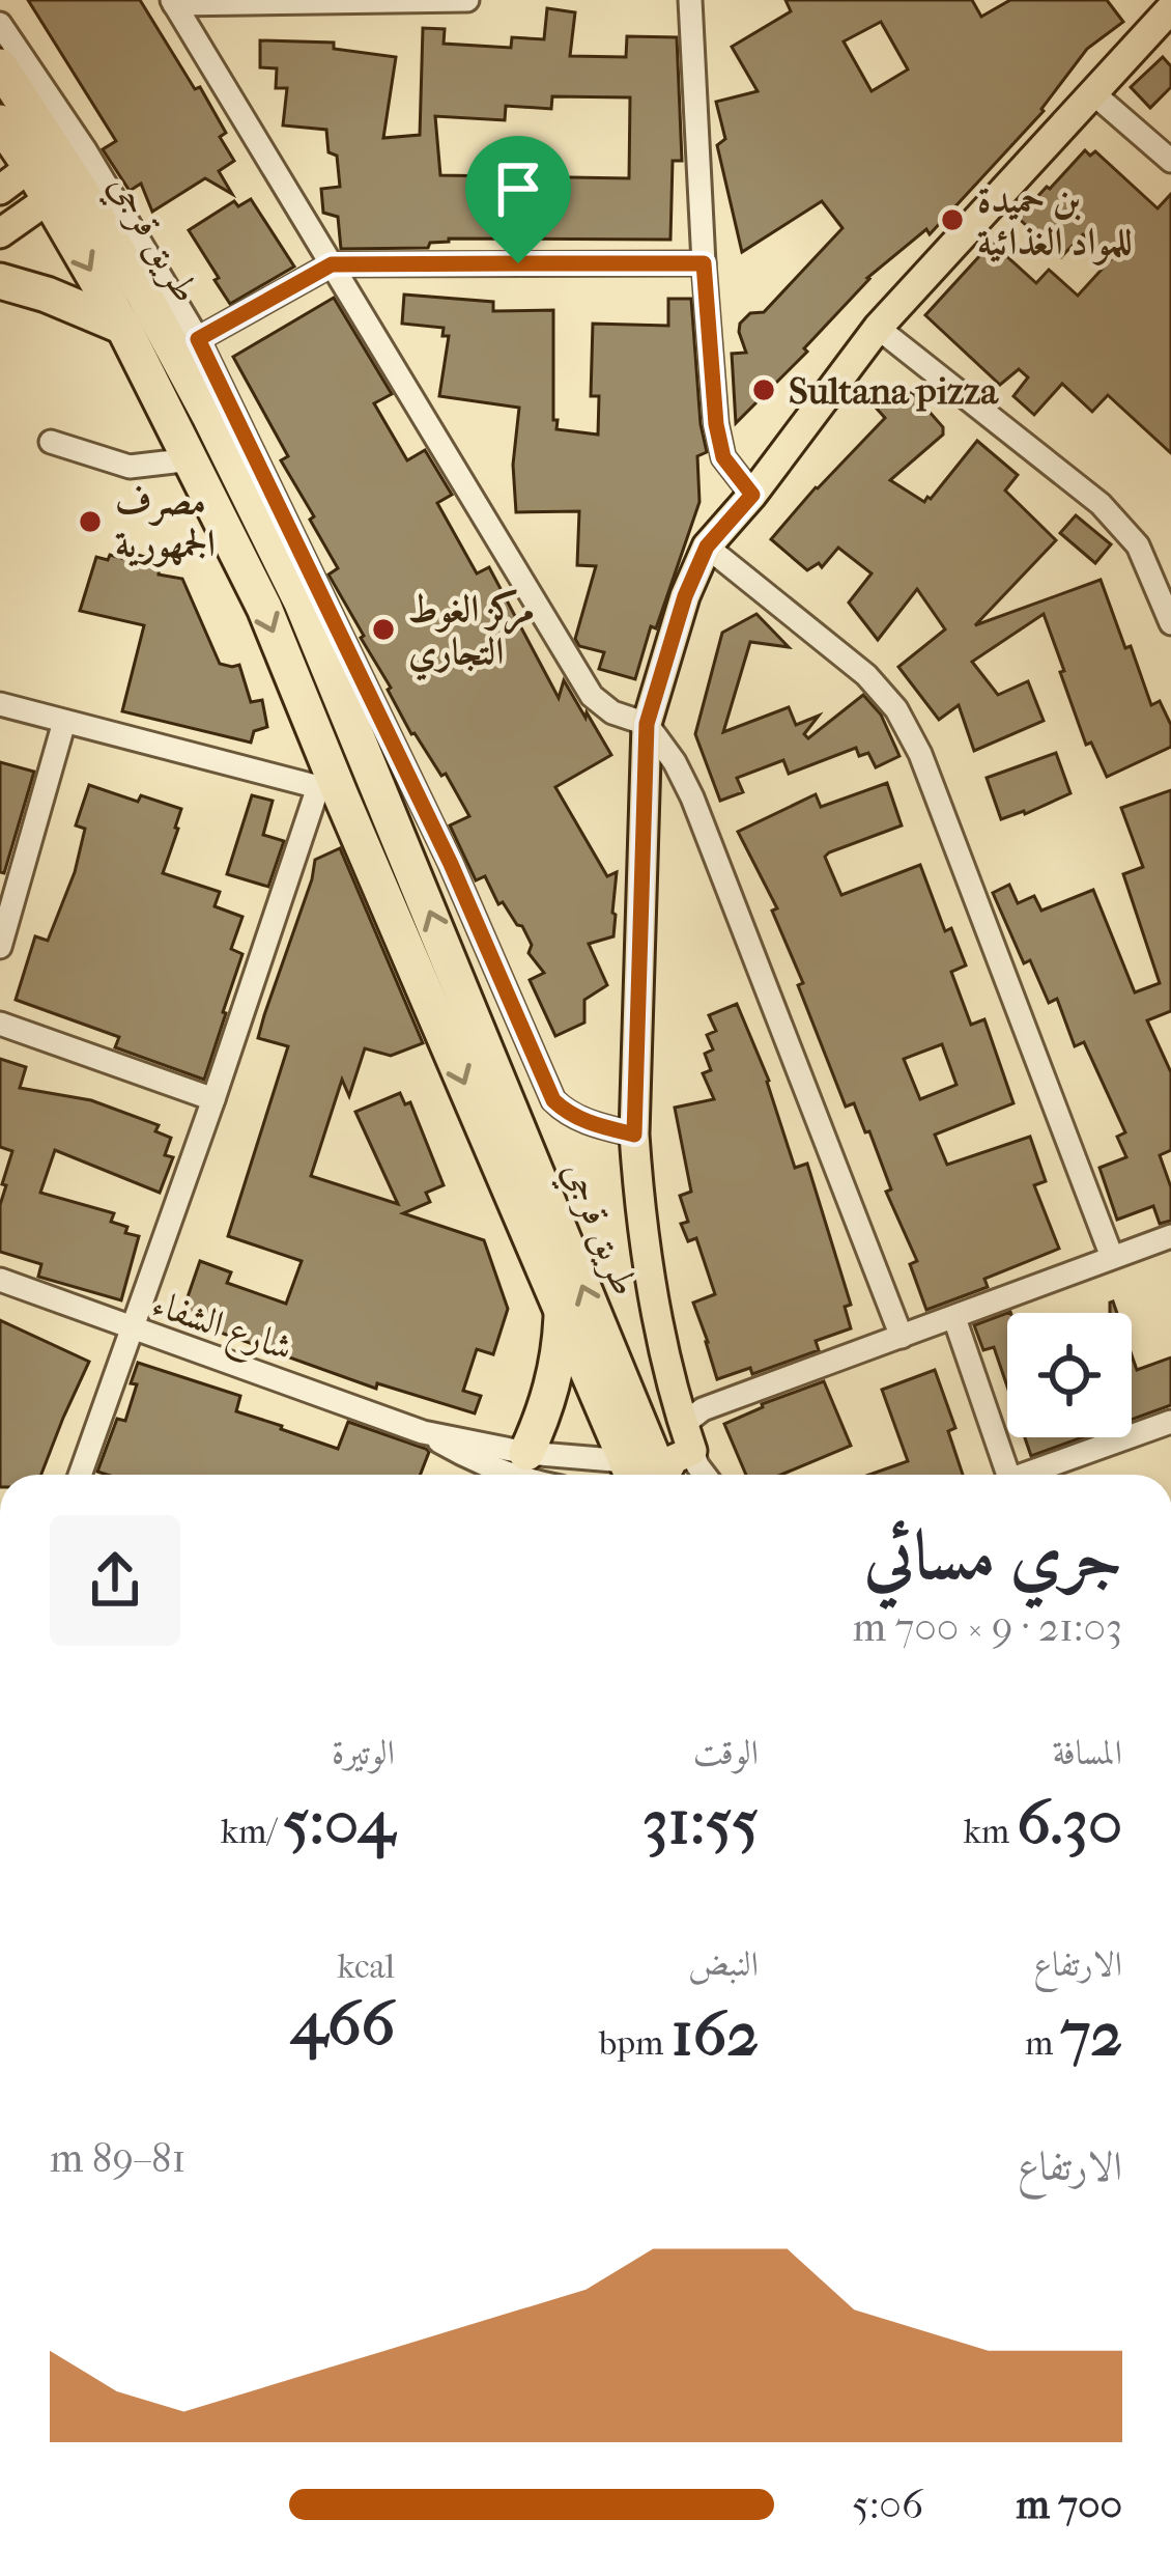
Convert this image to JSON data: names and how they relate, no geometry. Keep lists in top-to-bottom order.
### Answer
{
  "streets": {
    "highway": ["طريق قرجي"],
    "street": ["شارع الشفاء"]
  },
  "crossings": [
    ["طريق قرجي", "شارع الشفاء"]
  ],
  "places": [
    "بن حميدة للمواد الغذائية",
    "Sultana pizza",
    "مصرف الجمهورية",
    "مركز الغوط التجاري"
  ],
  "page": {
    "heading": ["جري مسائي", "21:03 · 9 × 700 m"],
    "stats": [
      ["المسافة", "6.30 km"],
      ["الوقت", "31:55"],
      ["الوتيرة", "5:04 /km"],
      ["الارتفاع", "72 m"],
      ["النبض", "162 bpm"],
      ["kcal", "466"]
    ],
    "chart": ["الارتفاع", "81–89 m"],
    "list": [
      {
        "name": "700 m",
        "note": "5:06"
      }
    ]
  }
}
